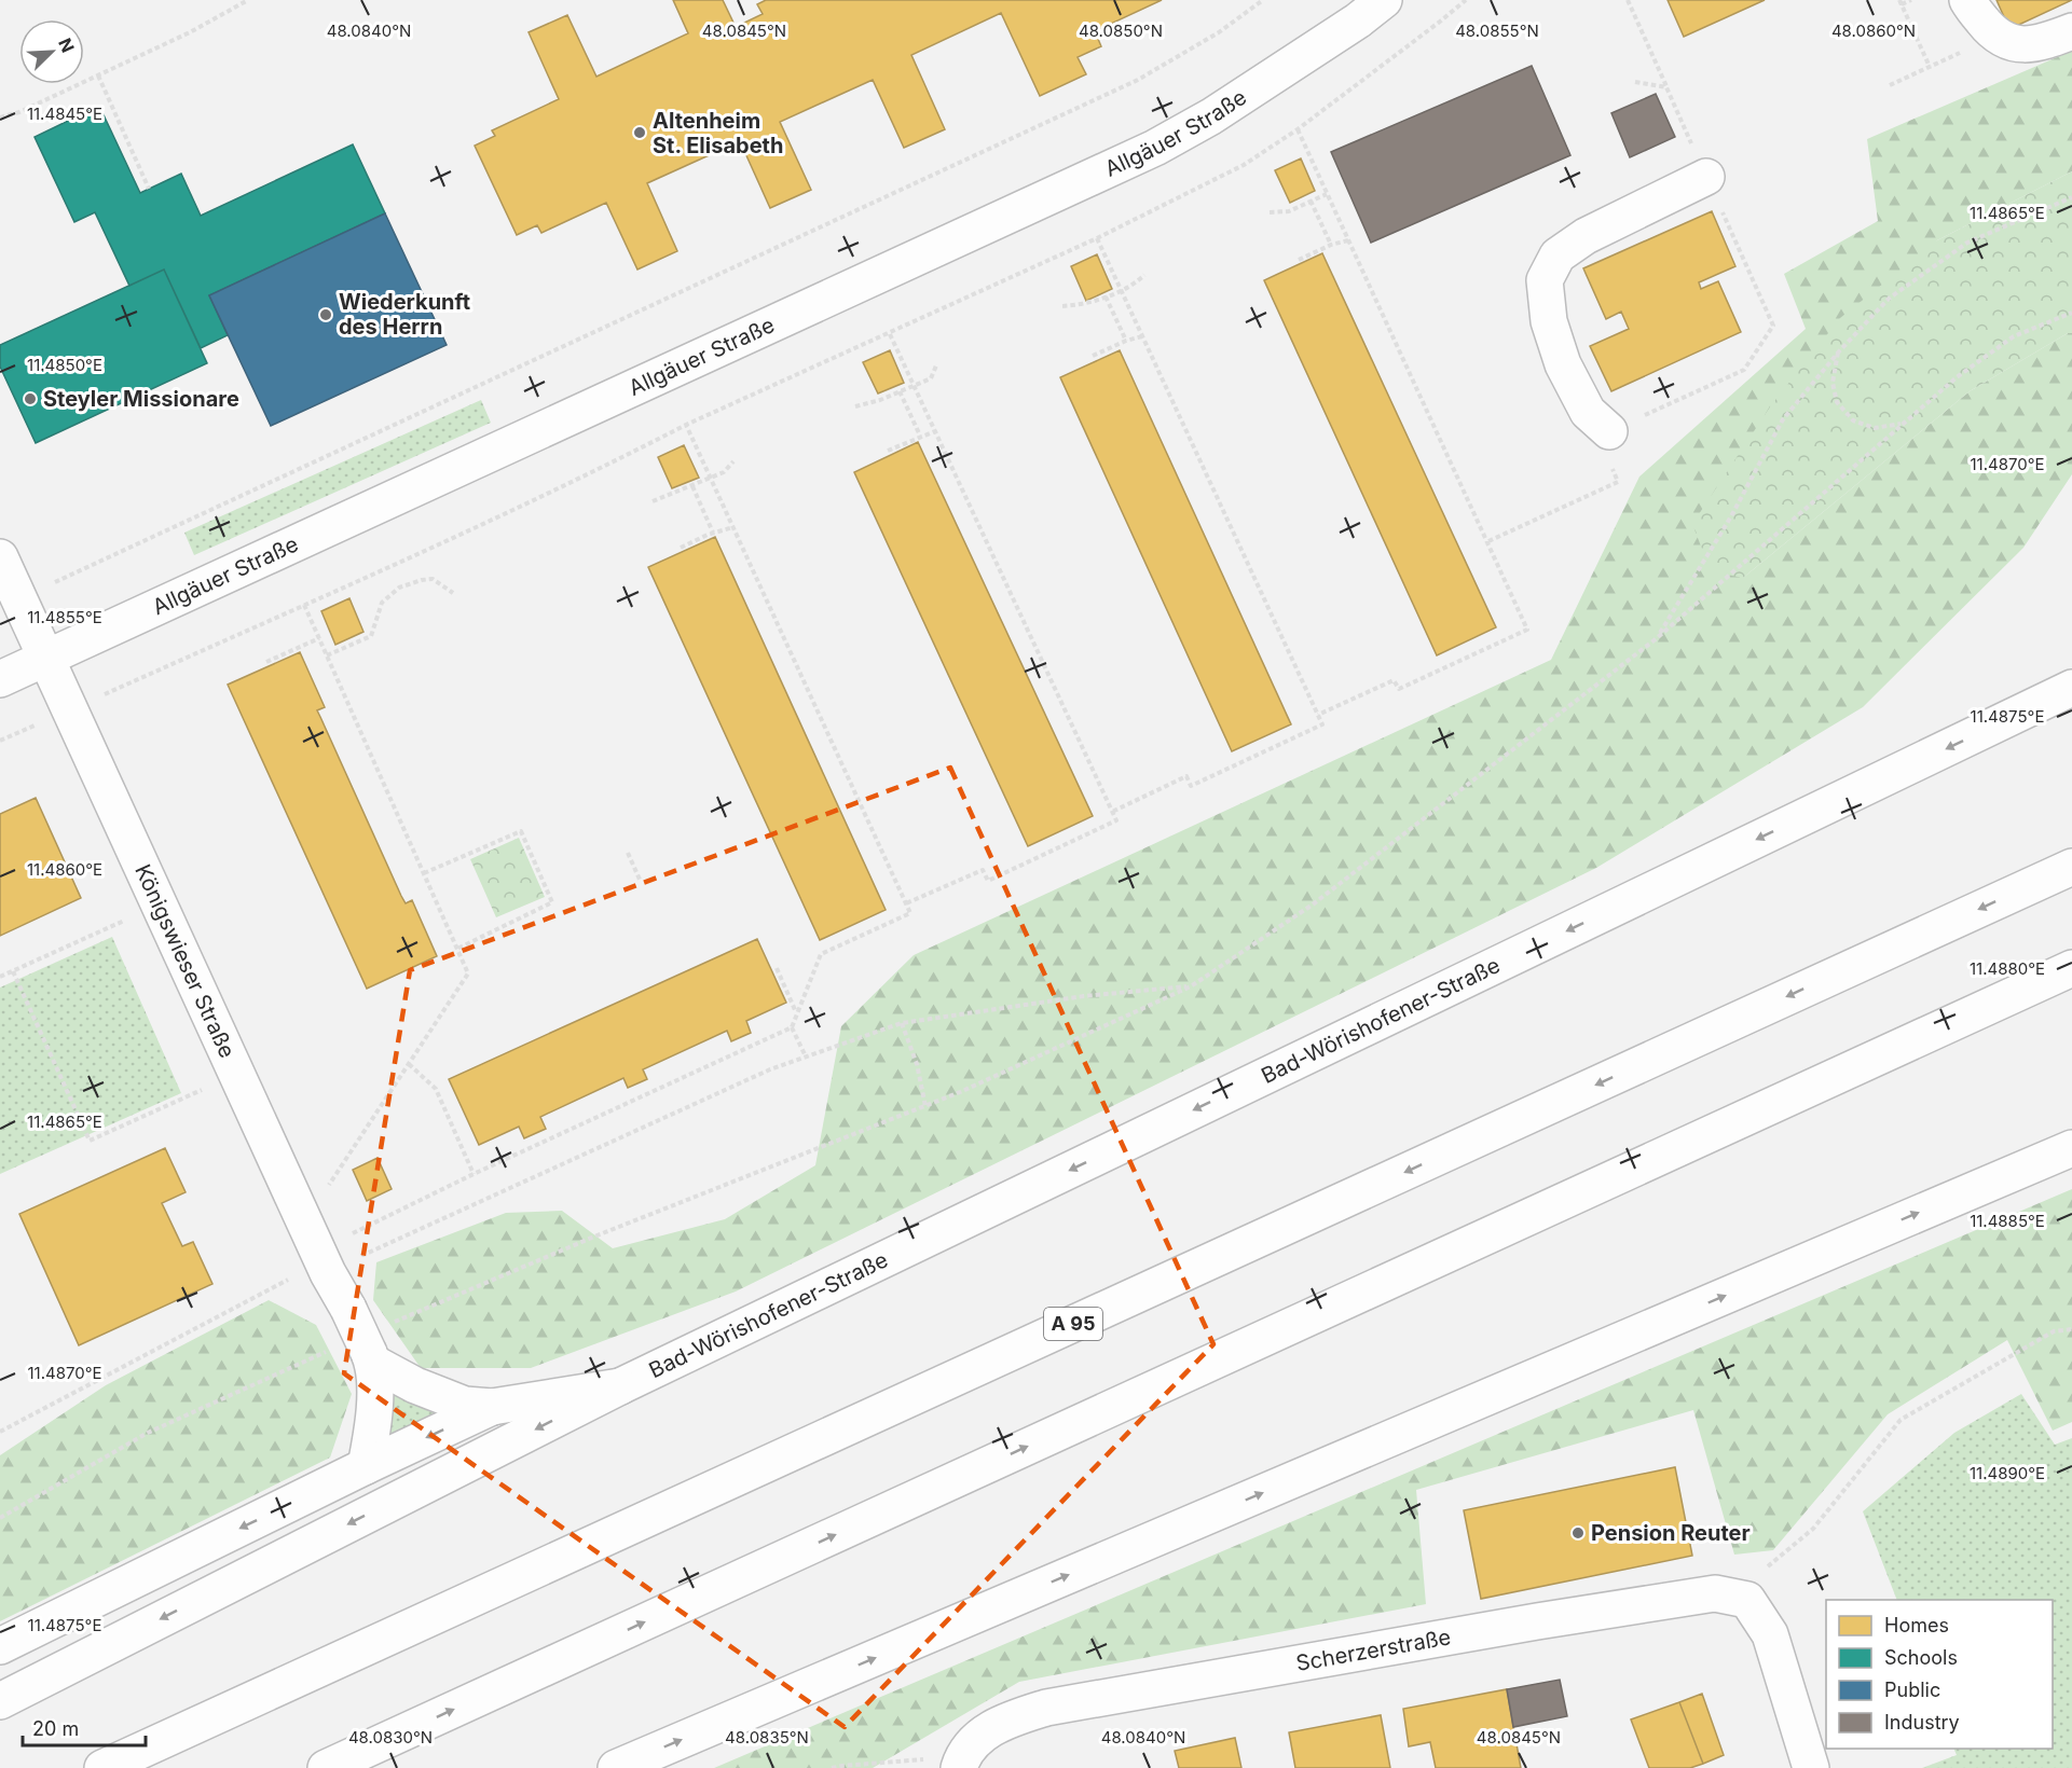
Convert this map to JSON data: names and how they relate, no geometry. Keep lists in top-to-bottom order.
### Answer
{
  "streets": {
    "main road": [
      "Allgäuer Straße",
      "Königswieser Straße",
      "Bad-Wörishofener-Straße",
      "A 95",
      "Scherzerstraße"
    ]
  },
  "crossings": [
    ["Allgäuer Straße", "Königswieser Straße"]
  ],
  "places": [
    "Altenheim St. Elisabeth",
    "Wiederkunft des Herrn",
    "Steyler Missionare",
    "Pension Reuter"
  ],
  "legend": [
    "Homes",
    "Schools",
    "Public",
    "Industry"
  ],
  "scale_bar": "20 m",
  "north": "top right",
  "coordinates": [
    "48.0850°N",
    "48.0860°N",
    "48.0840°N",
    "48.0845°N",
    "48.0855°N",
    "11.4845°E",
    "11.4865°E",
    "11.4850°E",
    "11.4870°E",
    "11.4855°E",
    "11.4875°E",
    "11.4860°E",
    "11.4880°E",
    "11.4885°E",
    "11.4890°E",
    "48.0830°N",
    "48.0835°N"
  ]
}
